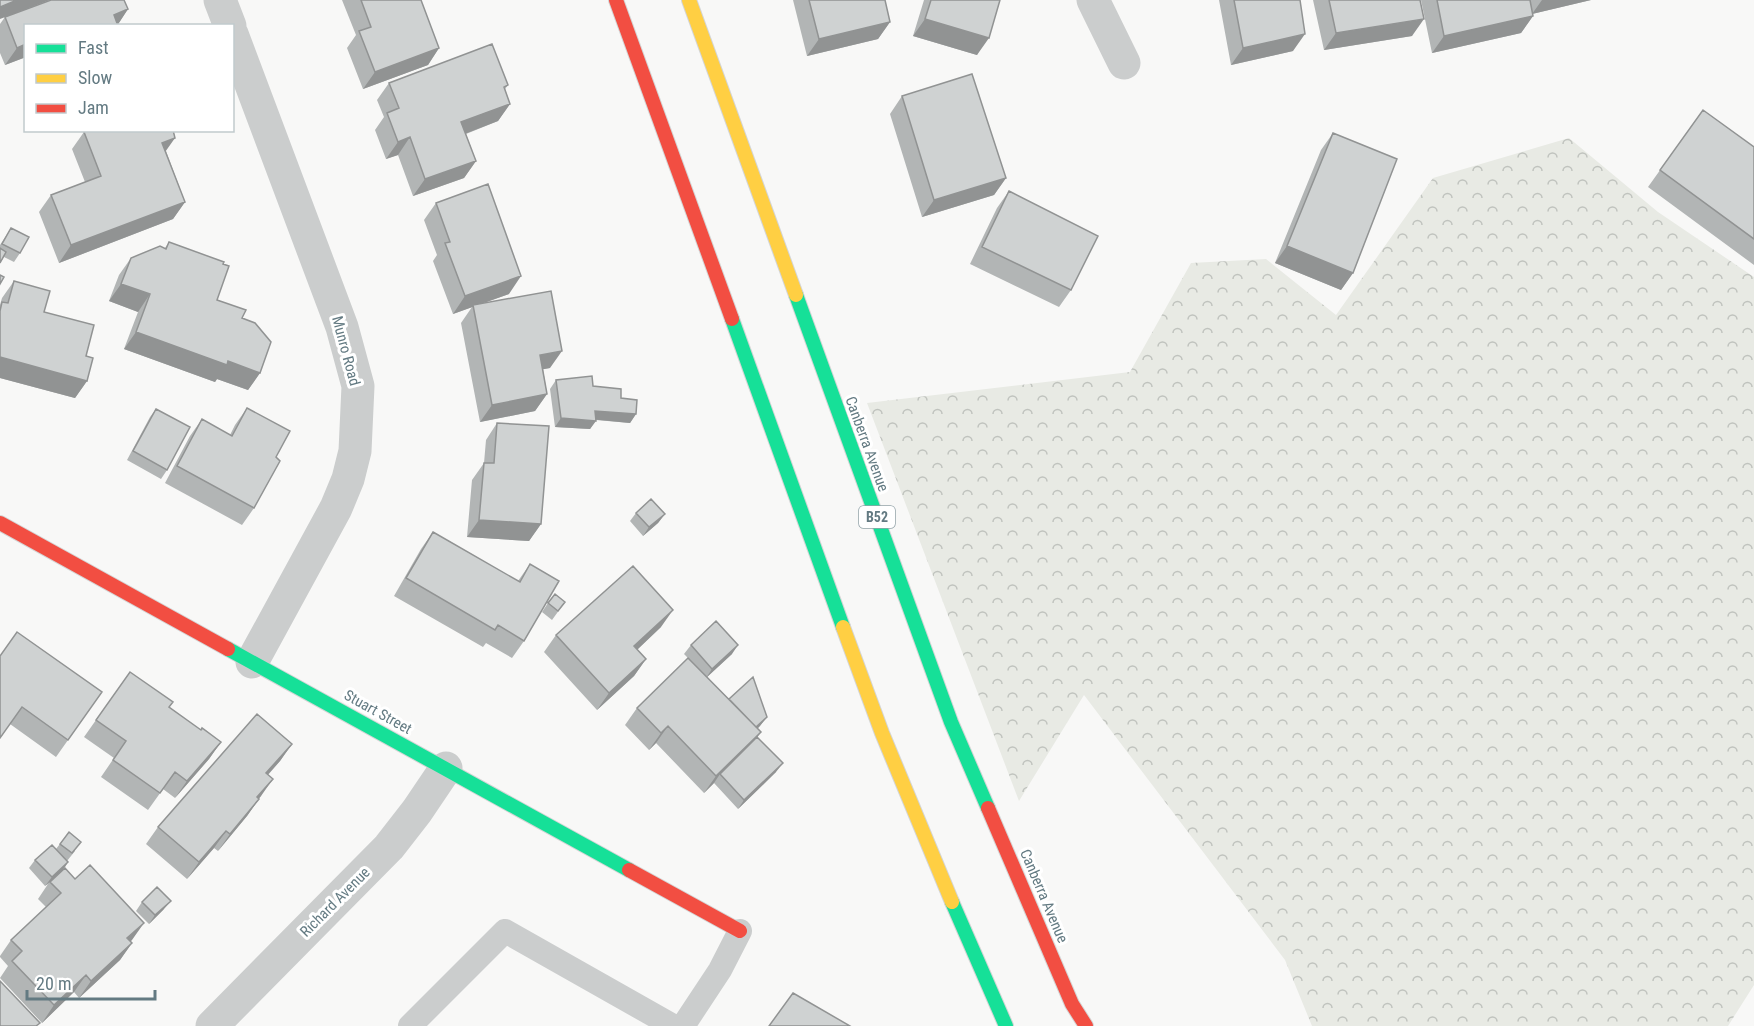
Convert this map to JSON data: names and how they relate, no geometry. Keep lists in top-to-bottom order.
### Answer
{
  "streets": {
    "main road": ["Canberra Avenue", "B52", "Stuart Street"],
    "street": ["Munro Road", "Richard Avenue"]
  },
  "crossings": [
    ["Munro Road", "Stuart Street"],
    ["Stuart Street", "Richard Avenue"]
  ],
  "legend": ["Fast", "Slow", "Jam"],
  "scale_bar": "20 m"
}
